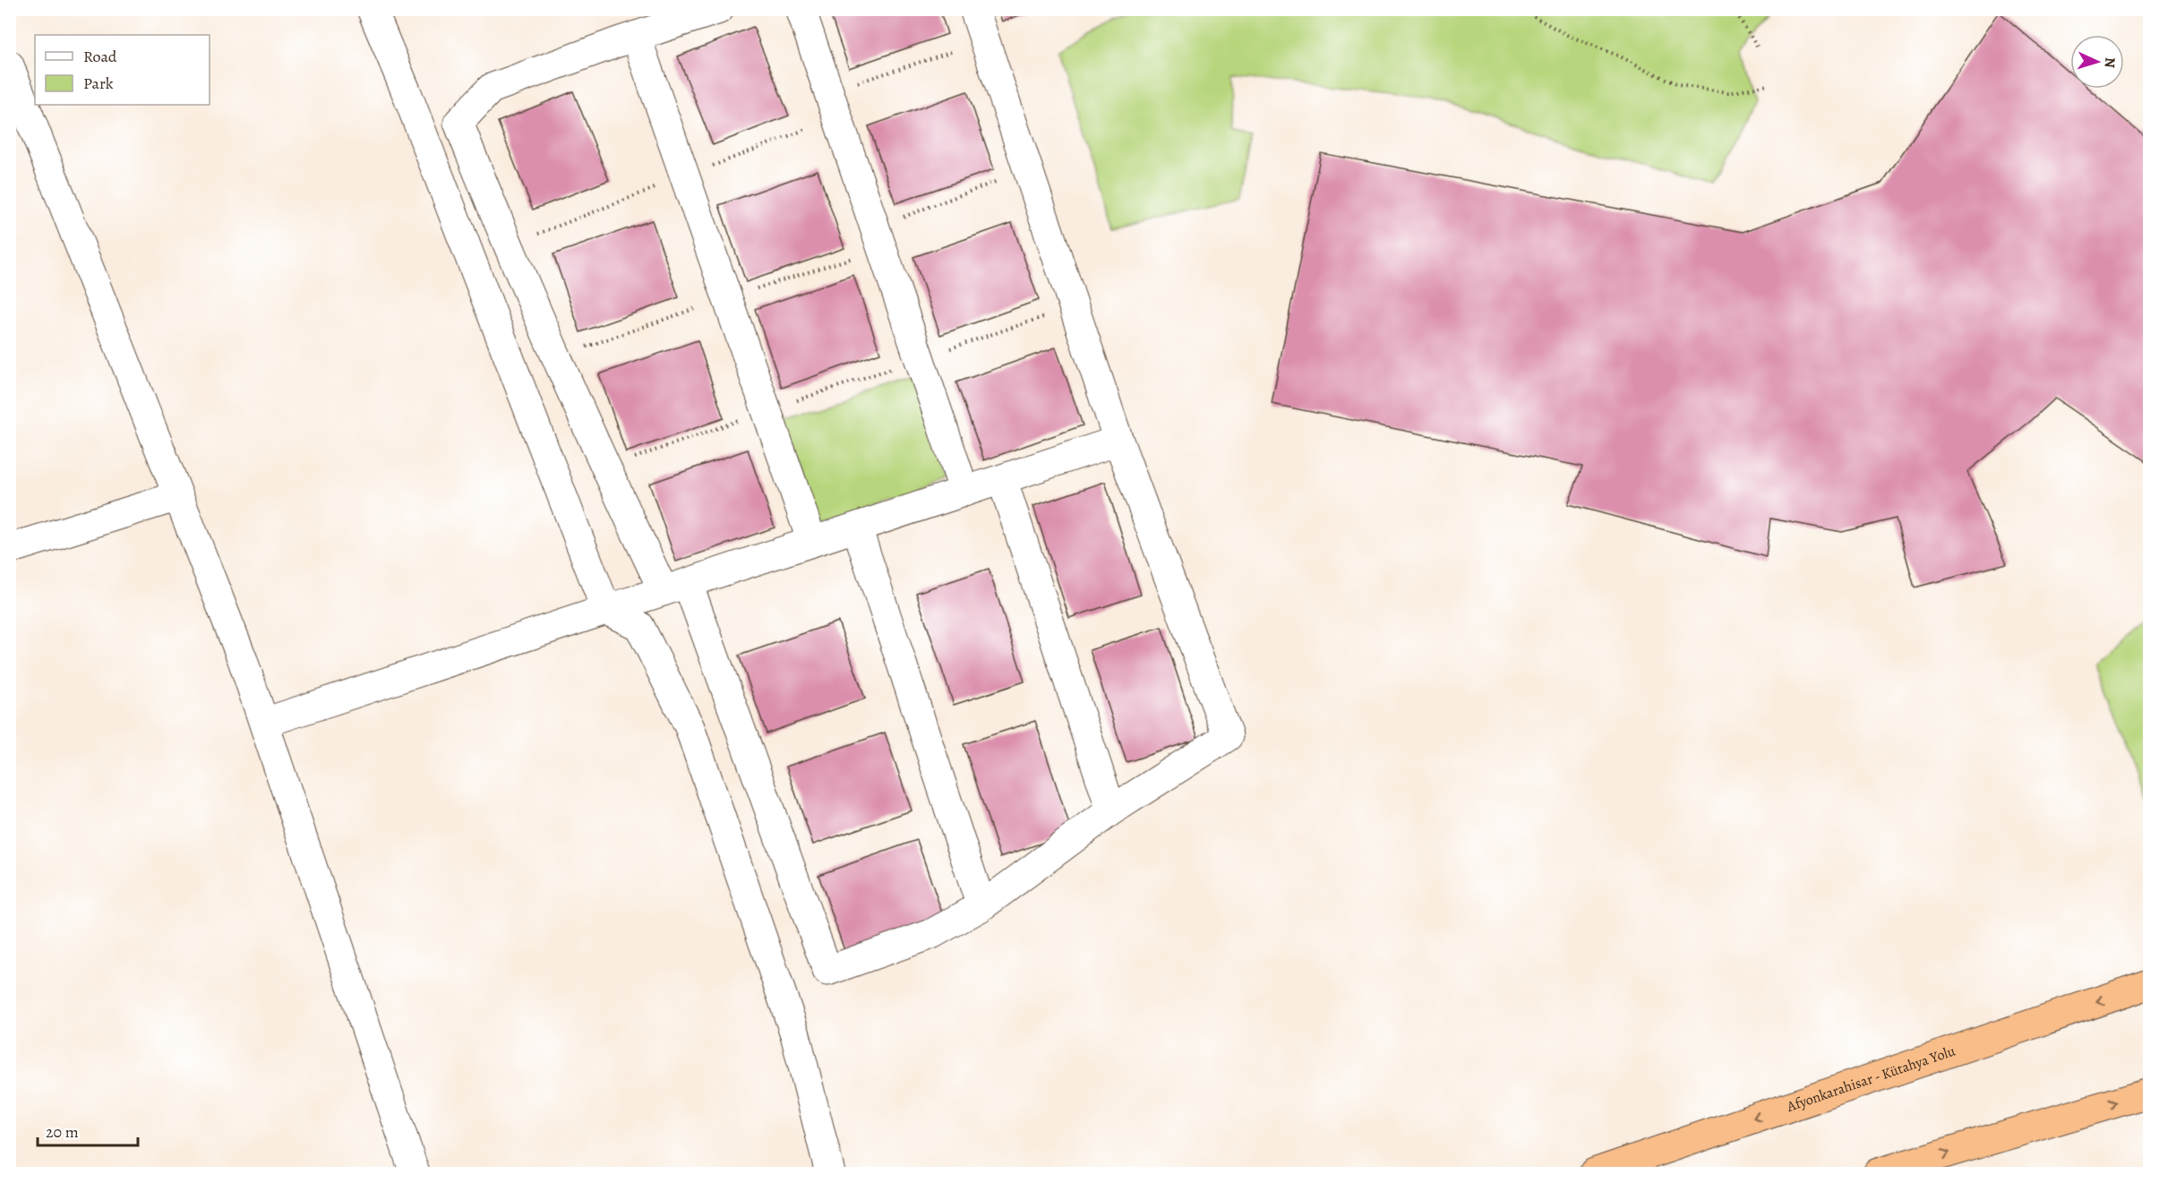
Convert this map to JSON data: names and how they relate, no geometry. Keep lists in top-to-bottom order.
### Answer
{
  "streets": {
    "highway": ["Afyonkarahisar - Kütahya Yolu"]
  },
  "legend": ["Road", "Park"],
  "scale_bar": "20 m",
  "north": "right"
}
